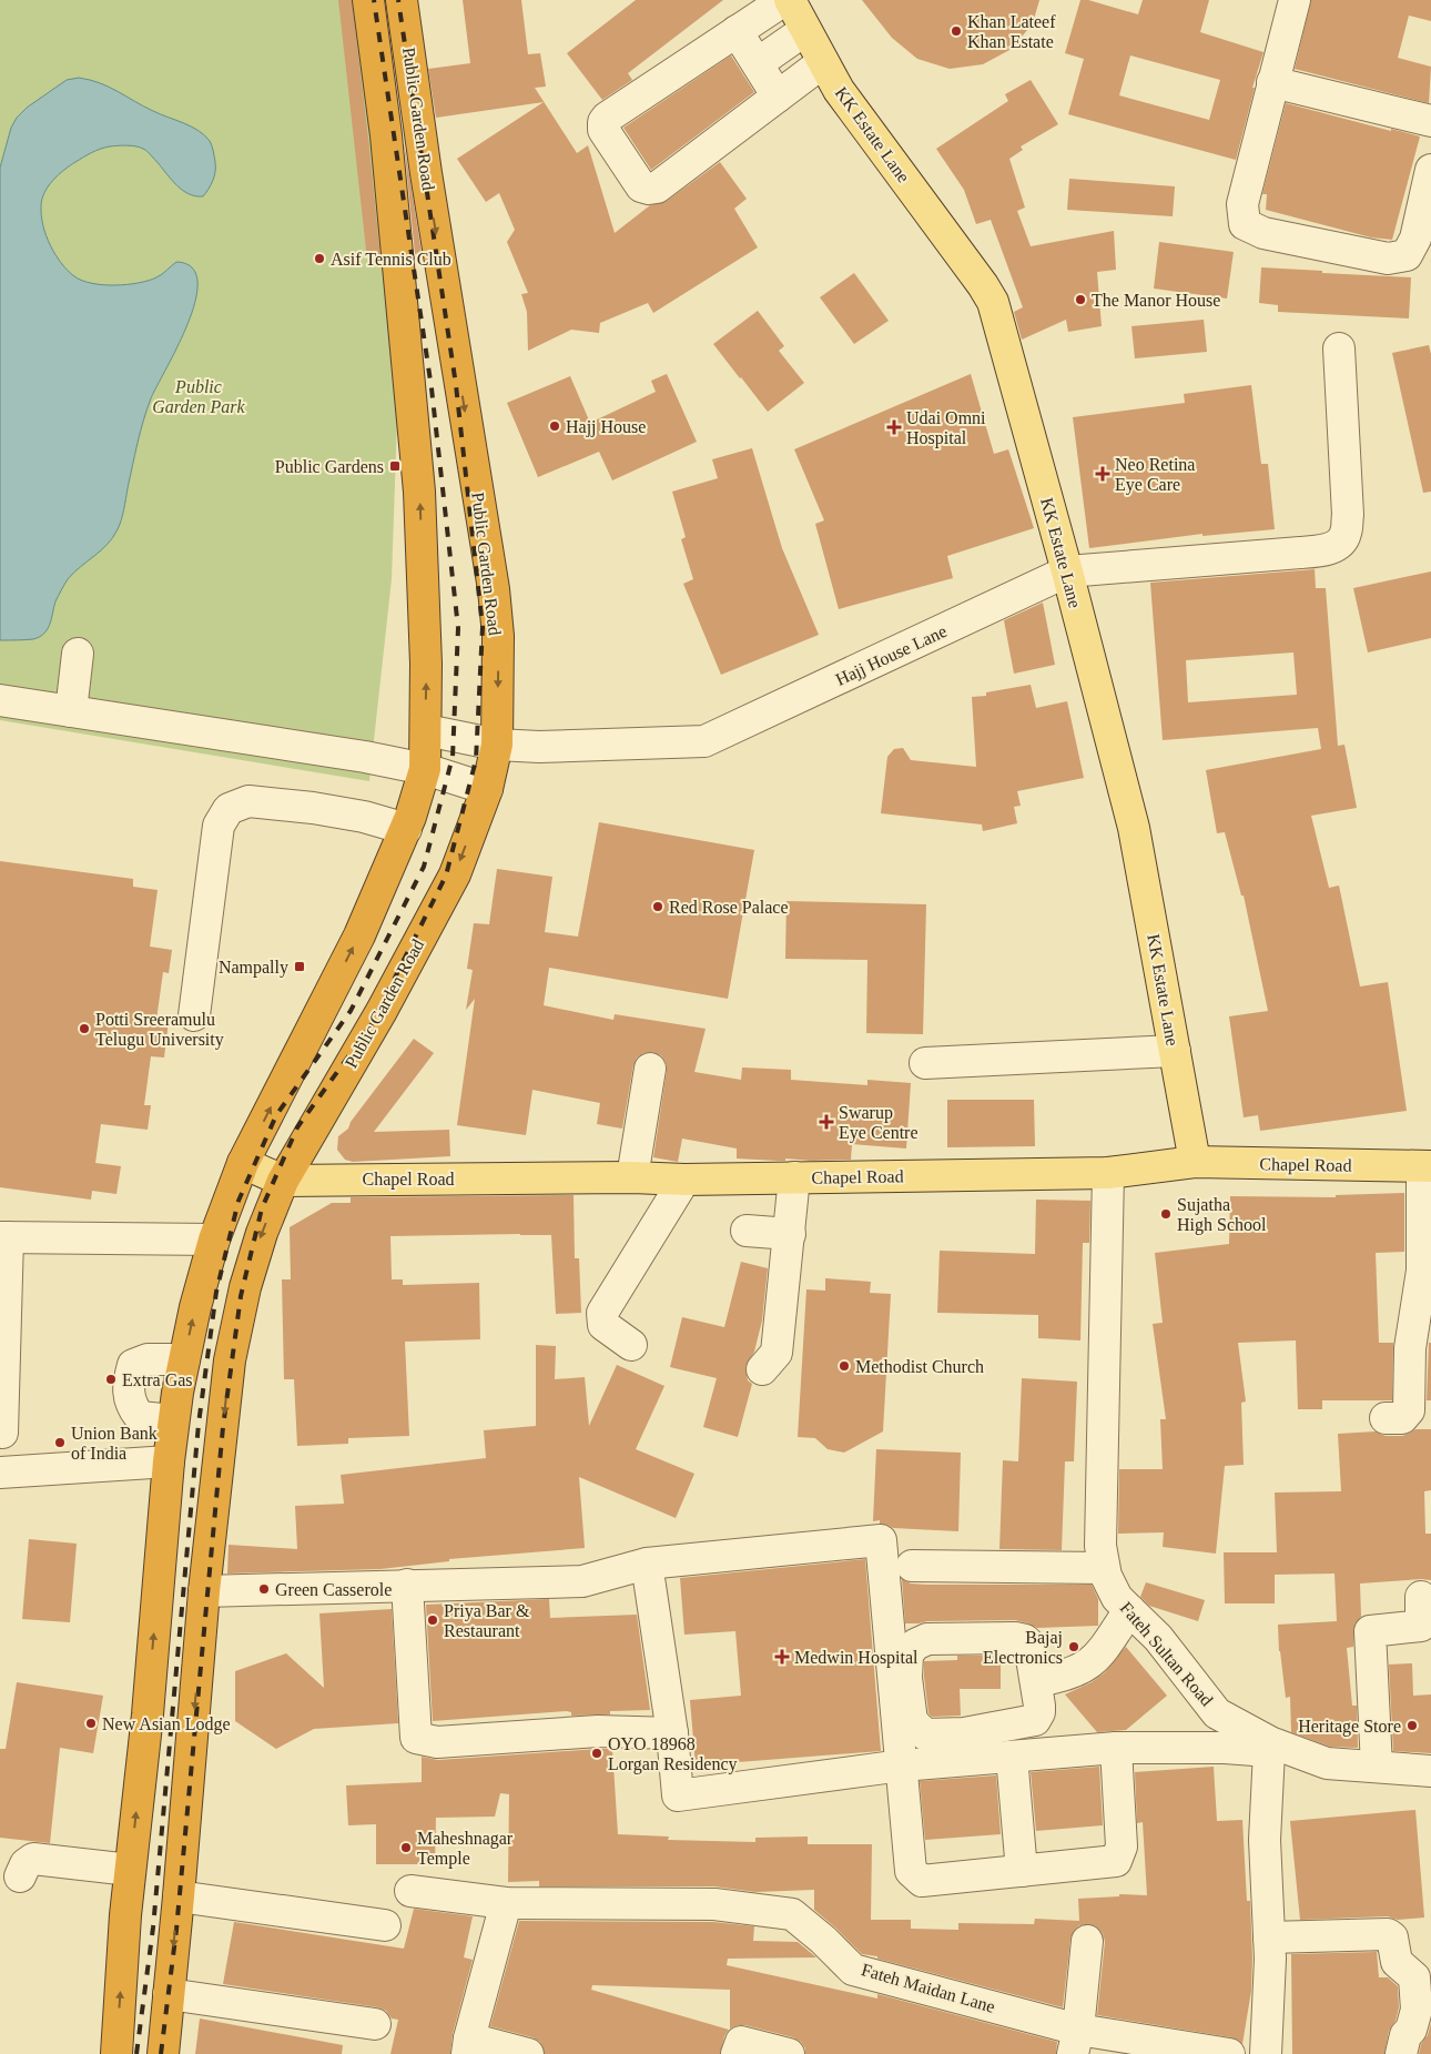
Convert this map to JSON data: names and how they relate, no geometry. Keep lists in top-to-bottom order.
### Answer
{
  "streets": {
    "highway": ["Public Garden Road"],
    "main road": ["KK Estate Lane", "Chapel Road"],
    "street": ["Hajj House Lane", "Fateh Sultan Road", "Fateh Maidan Lane"]
  },
  "crossings": [
    ["Public Garden Road", "Hajj House Lane"],
    ["Public Garden Road", "Chapel Road"],
    ["KK Estate Lane", "Hajj House Lane"],
    ["KK Estate Lane", "Chapel Road"],
    ["Chapel Road", "Fateh Sultan Road"]
  ],
  "parks": ["Public Garden Park"],
  "places": {
    "other": [
      "Khan Lateef Khan Estate",
      "Asif Tennis Club",
      "The Manor House",
      "Hajj House",
      "Red Rose Palace",
      "Potti Sreeramulu Telugu University",
      "Sujatha High School",
      "Methodist Church",
      "Extra Gas",
      "Union Bank of India",
      "Green Casserole",
      "Priya Bar & Restaurant",
      "Bajaj Electronics",
      "New Asian Lodge",
      "Heritage Store",
      "OYO 18968 Lorgan Residency",
      "Maheshnagar Temple"
    ],
    "health": [
      "Udai Omni Hospital",
      "Neo Retina Eye Care",
      "Swarup Eye Centre",
      "Medwin Hospital"
    ],
    "transit": ["Public Gardens", "Nampally"]
  }
}
